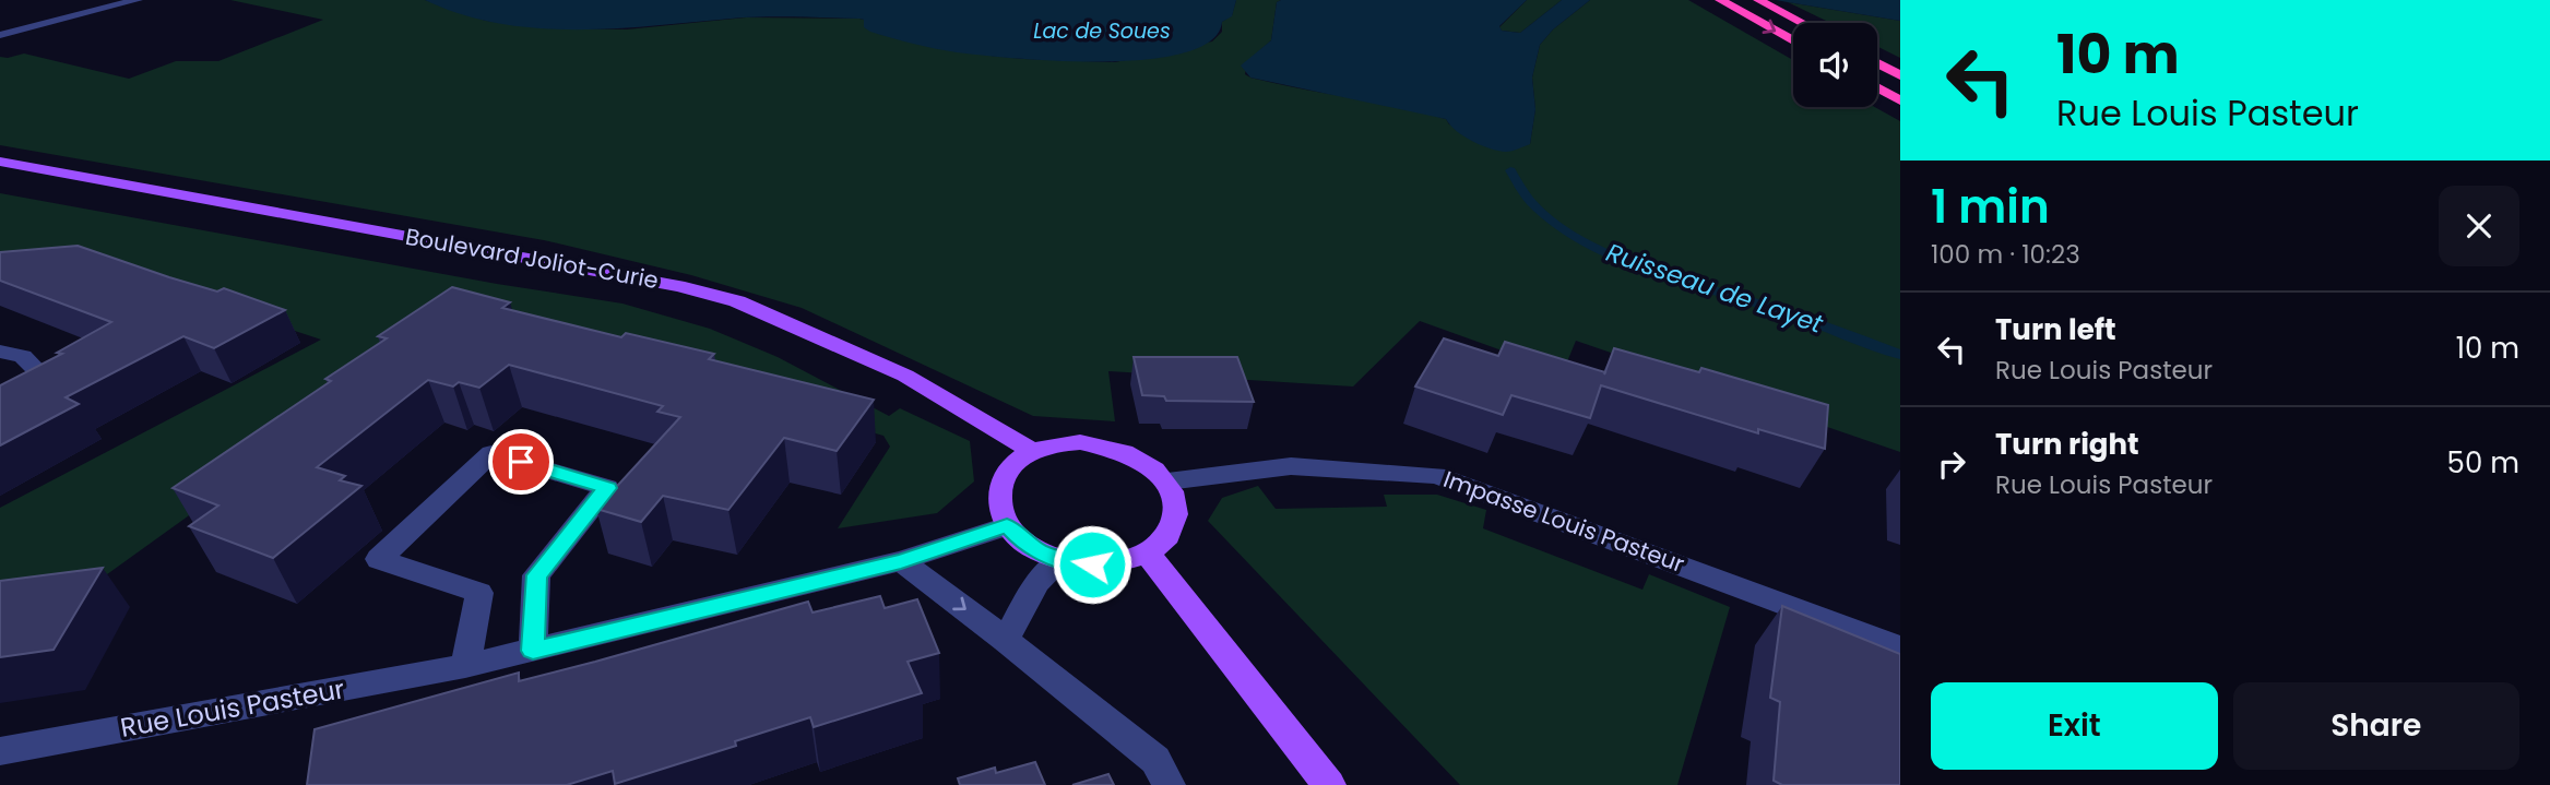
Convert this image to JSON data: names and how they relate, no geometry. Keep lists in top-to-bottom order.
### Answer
{
  "streets": {
    "main road": ["Boulevard Joliot-Curie"],
    "street": ["Impasse Louis Pasteur", "Rue Louis Pasteur"]
  },
  "crossings": [
    ["Boulevard Joliot-Curie", "Impasse Louis Pasteur"],
    ["Boulevard Joliot-Curie", "Rue Louis Pasteur"],
    ["Impasse Louis Pasteur", "Rue Louis Pasteur"]
  ],
  "water": ["Lac de Soues", "Ruisseau de Layet"],
  "page": {
    "turn": ["10 m", "Rue Louis Pasteur"],
    "heading": ["1 min", "100 m · 10:23"],
    "list": [
      {
        "name": "Turn left",
        "note": "Rue Louis Pasteur",
        "value": "10 m"
      },
      {
        "name": "Turn right",
        "note": "Rue Louis Pasteur",
        "value": "50 m"
      }
    ],
    "buttons": ["Exit", "Share"]
  }
}
